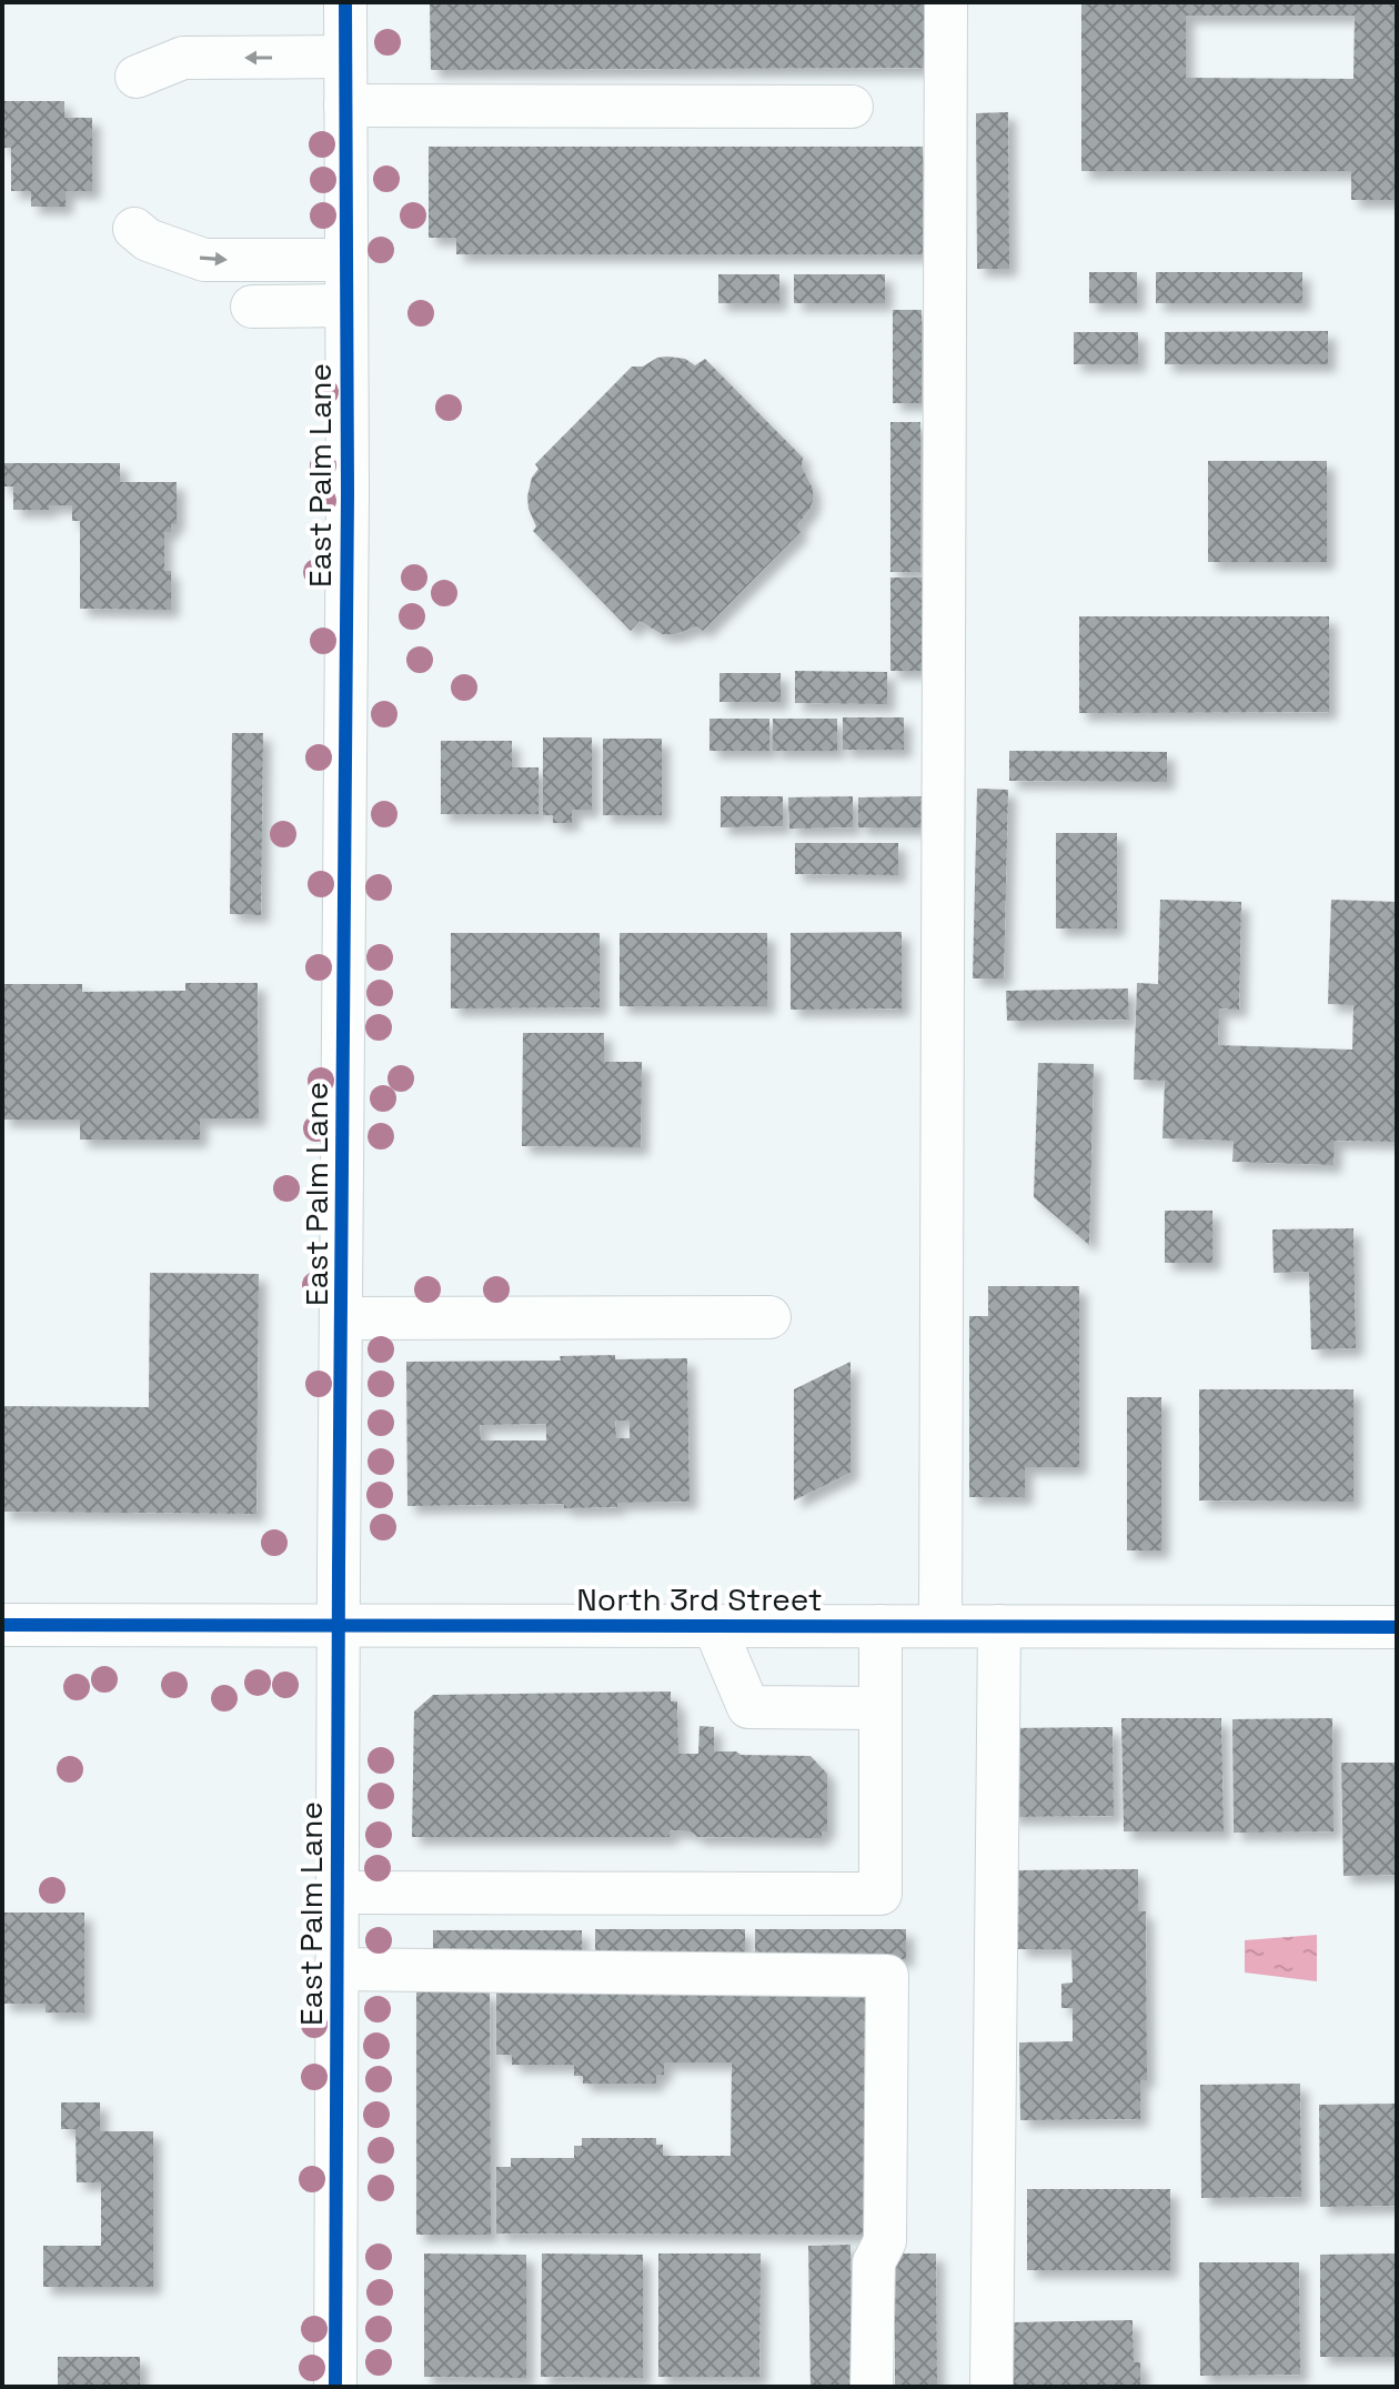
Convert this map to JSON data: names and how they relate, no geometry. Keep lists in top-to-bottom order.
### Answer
{
  "streets": {
    "street": ["East Palm Lane", "North 3rd Street"]
  },
  "crossings": [
    ["East Palm Lane", "North 3rd Street"]
  ]
}
